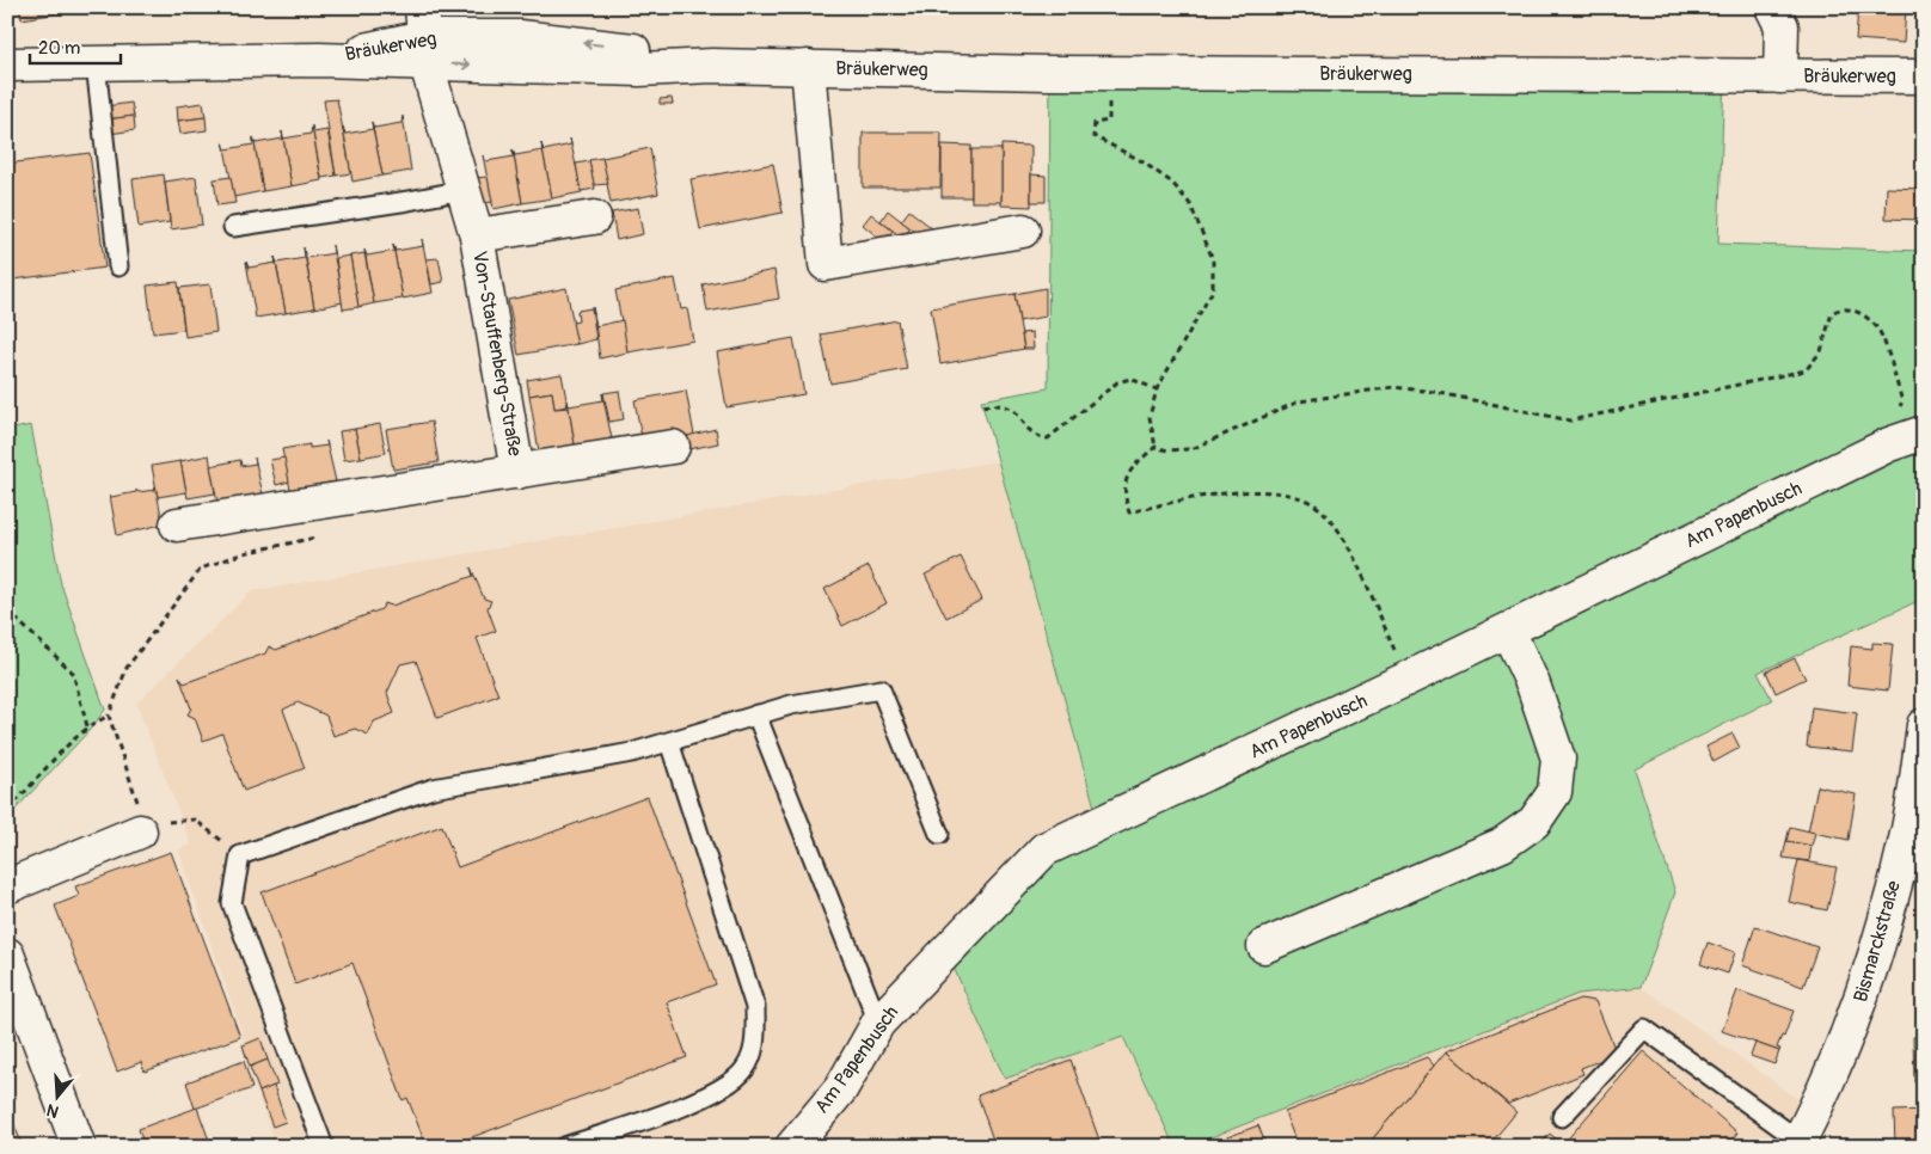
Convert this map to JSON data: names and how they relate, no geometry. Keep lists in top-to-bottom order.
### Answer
{
  "streets": {
    "street": [
      "Bräukerweg",
      "Von-Stauffenberg-Straße",
      "Am Papenbusch",
      "Bismarckstraße"
    ]
  },
  "crossings": [
    ["Bräukerweg", "Von-Stauffenberg-Straße"]
  ],
  "scale_bar": "20 m",
  "north": "bottom"
}
